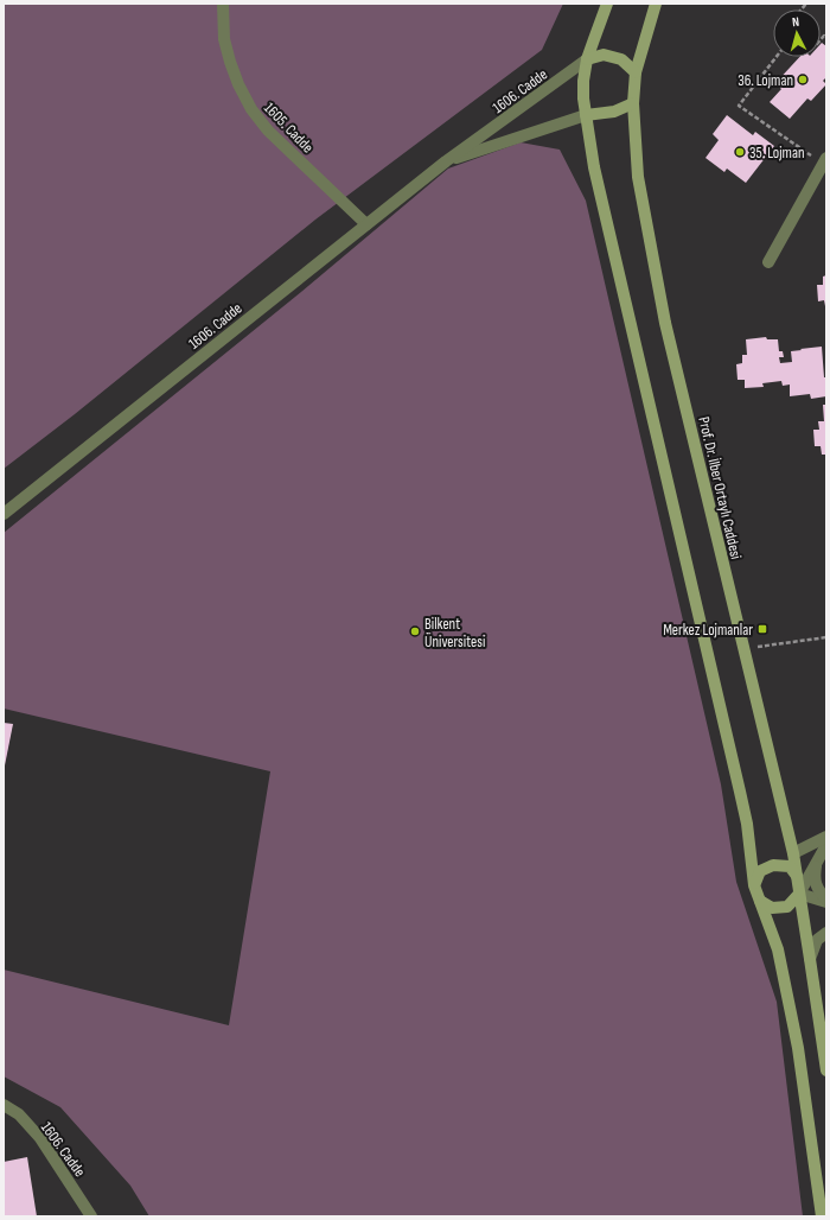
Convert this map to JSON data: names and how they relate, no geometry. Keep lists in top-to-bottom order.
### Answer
{
  "streets": {
    "street": ["1606. Cadde", "1605. Cadde", "Prof. Dr. İlber Ortaylı Caddesi"]
  },
  "crossings": [
    ["1606. Cadde", "1605. Cadde"],
    ["1606. Cadde", "Prof. Dr. İlber Ortaylı Caddesi"]
  ],
  "places": {
    "other": ["36. Lojman", "35. Lojman", "Bilkent Üniversitesi"],
    "transit": ["Merkez Lojmanlar"]
  },
  "north": "top"
}
